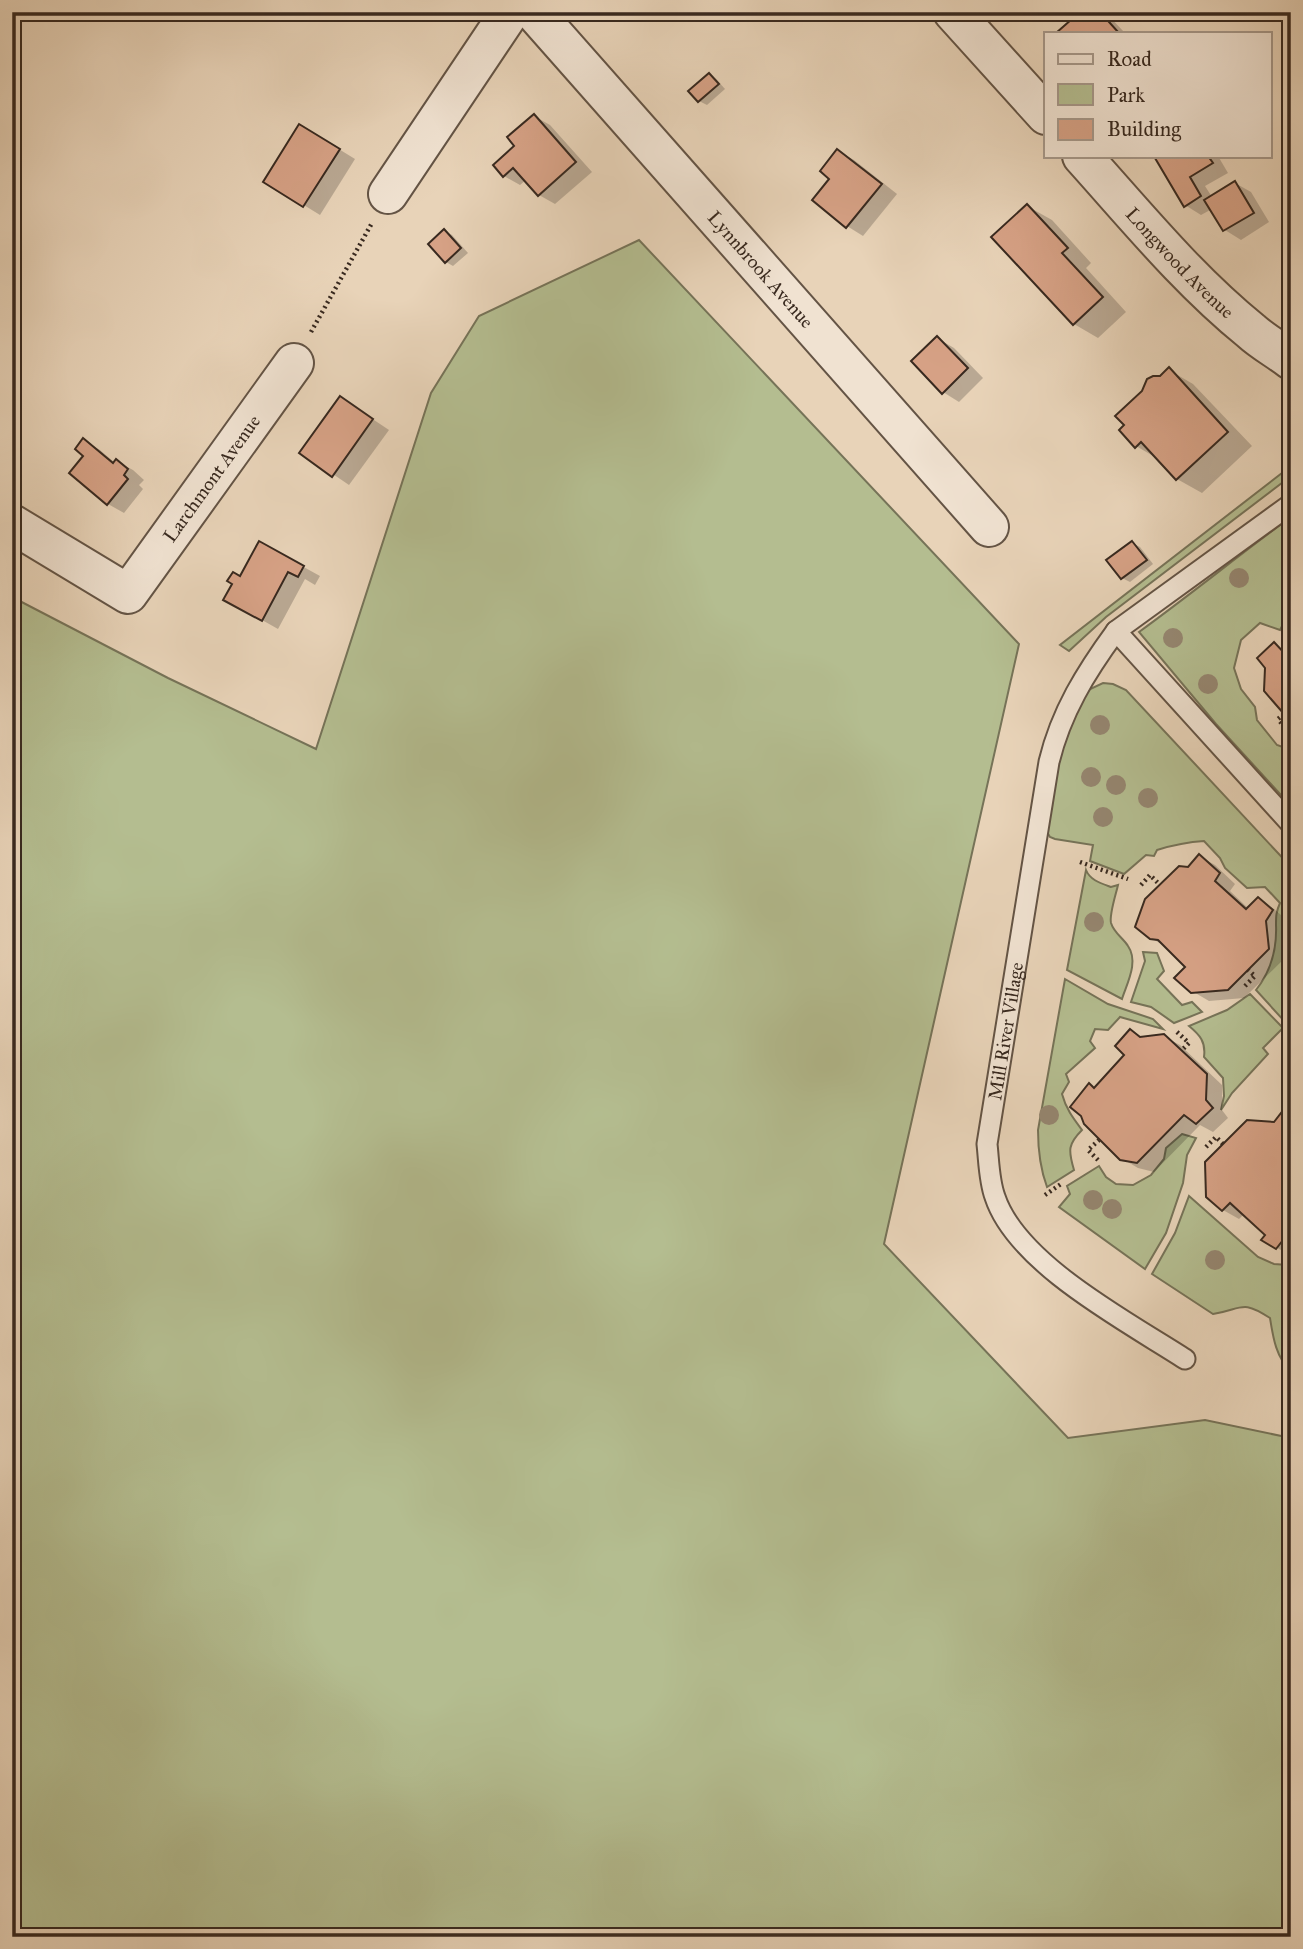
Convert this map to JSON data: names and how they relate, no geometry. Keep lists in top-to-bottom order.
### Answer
{
  "streets": {
    "street": ["Longwood Avenue", "Lynnbrook Avenue", "Larchmont Avenue"],
    "lane": ["Mill River Village"]
  },
  "legend": ["Road", "Park", "Building"]
}
